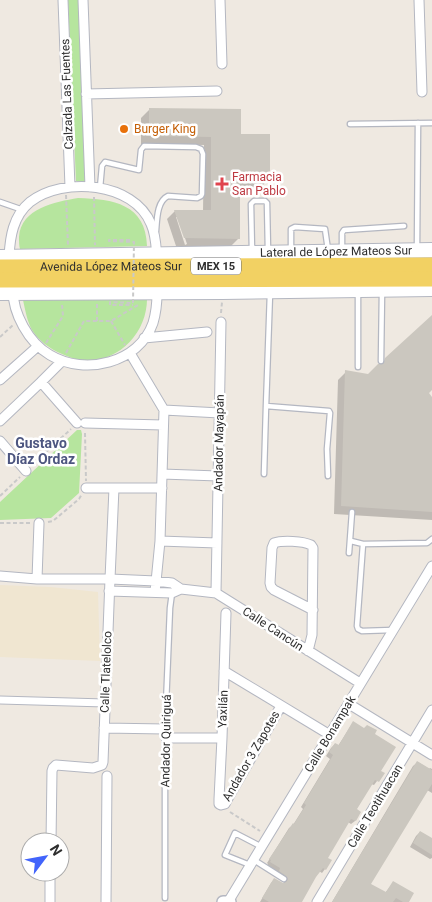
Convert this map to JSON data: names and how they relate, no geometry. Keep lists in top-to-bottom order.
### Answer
{
  "streets": {
    "main road": ["Lateral de López Mateos Sur", "Avenida López Mateos Sur", "MEX 15"],
    "street": [
      "Calzada Las Fuentes",
      "Andador Mayapán",
      "Calle Cancún",
      "Calle Tlatelolco",
      "Yaxilán",
      "Calle Bonampak",
      "Andador 3 Zapotes",
      "Calle Teotihuacan"
    ],
    "lane": ["Andador Quiriguá"]
  },
  "crossings": [
    ["Lateral de López Mateos Sur", "Avenida López Mateos Sur"],
    ["Andador Mayapán", "Calle Cancún"],
    ["Calle Cancún", "Calle Tlatelolco"],
    ["Calle Cancún", "Calle Bonampak"],
    ["Calle Cancún", "Andador Quiriguá"],
    ["Yaxilán", "Andador 3 Zapotes"]
  ],
  "districts": ["Gustavo Díaz Ordaz"],
  "places": {
    "other": ["Burger King"],
    "health": ["Farmacia San Pablo"]
  },
  "north": "top right"
}
